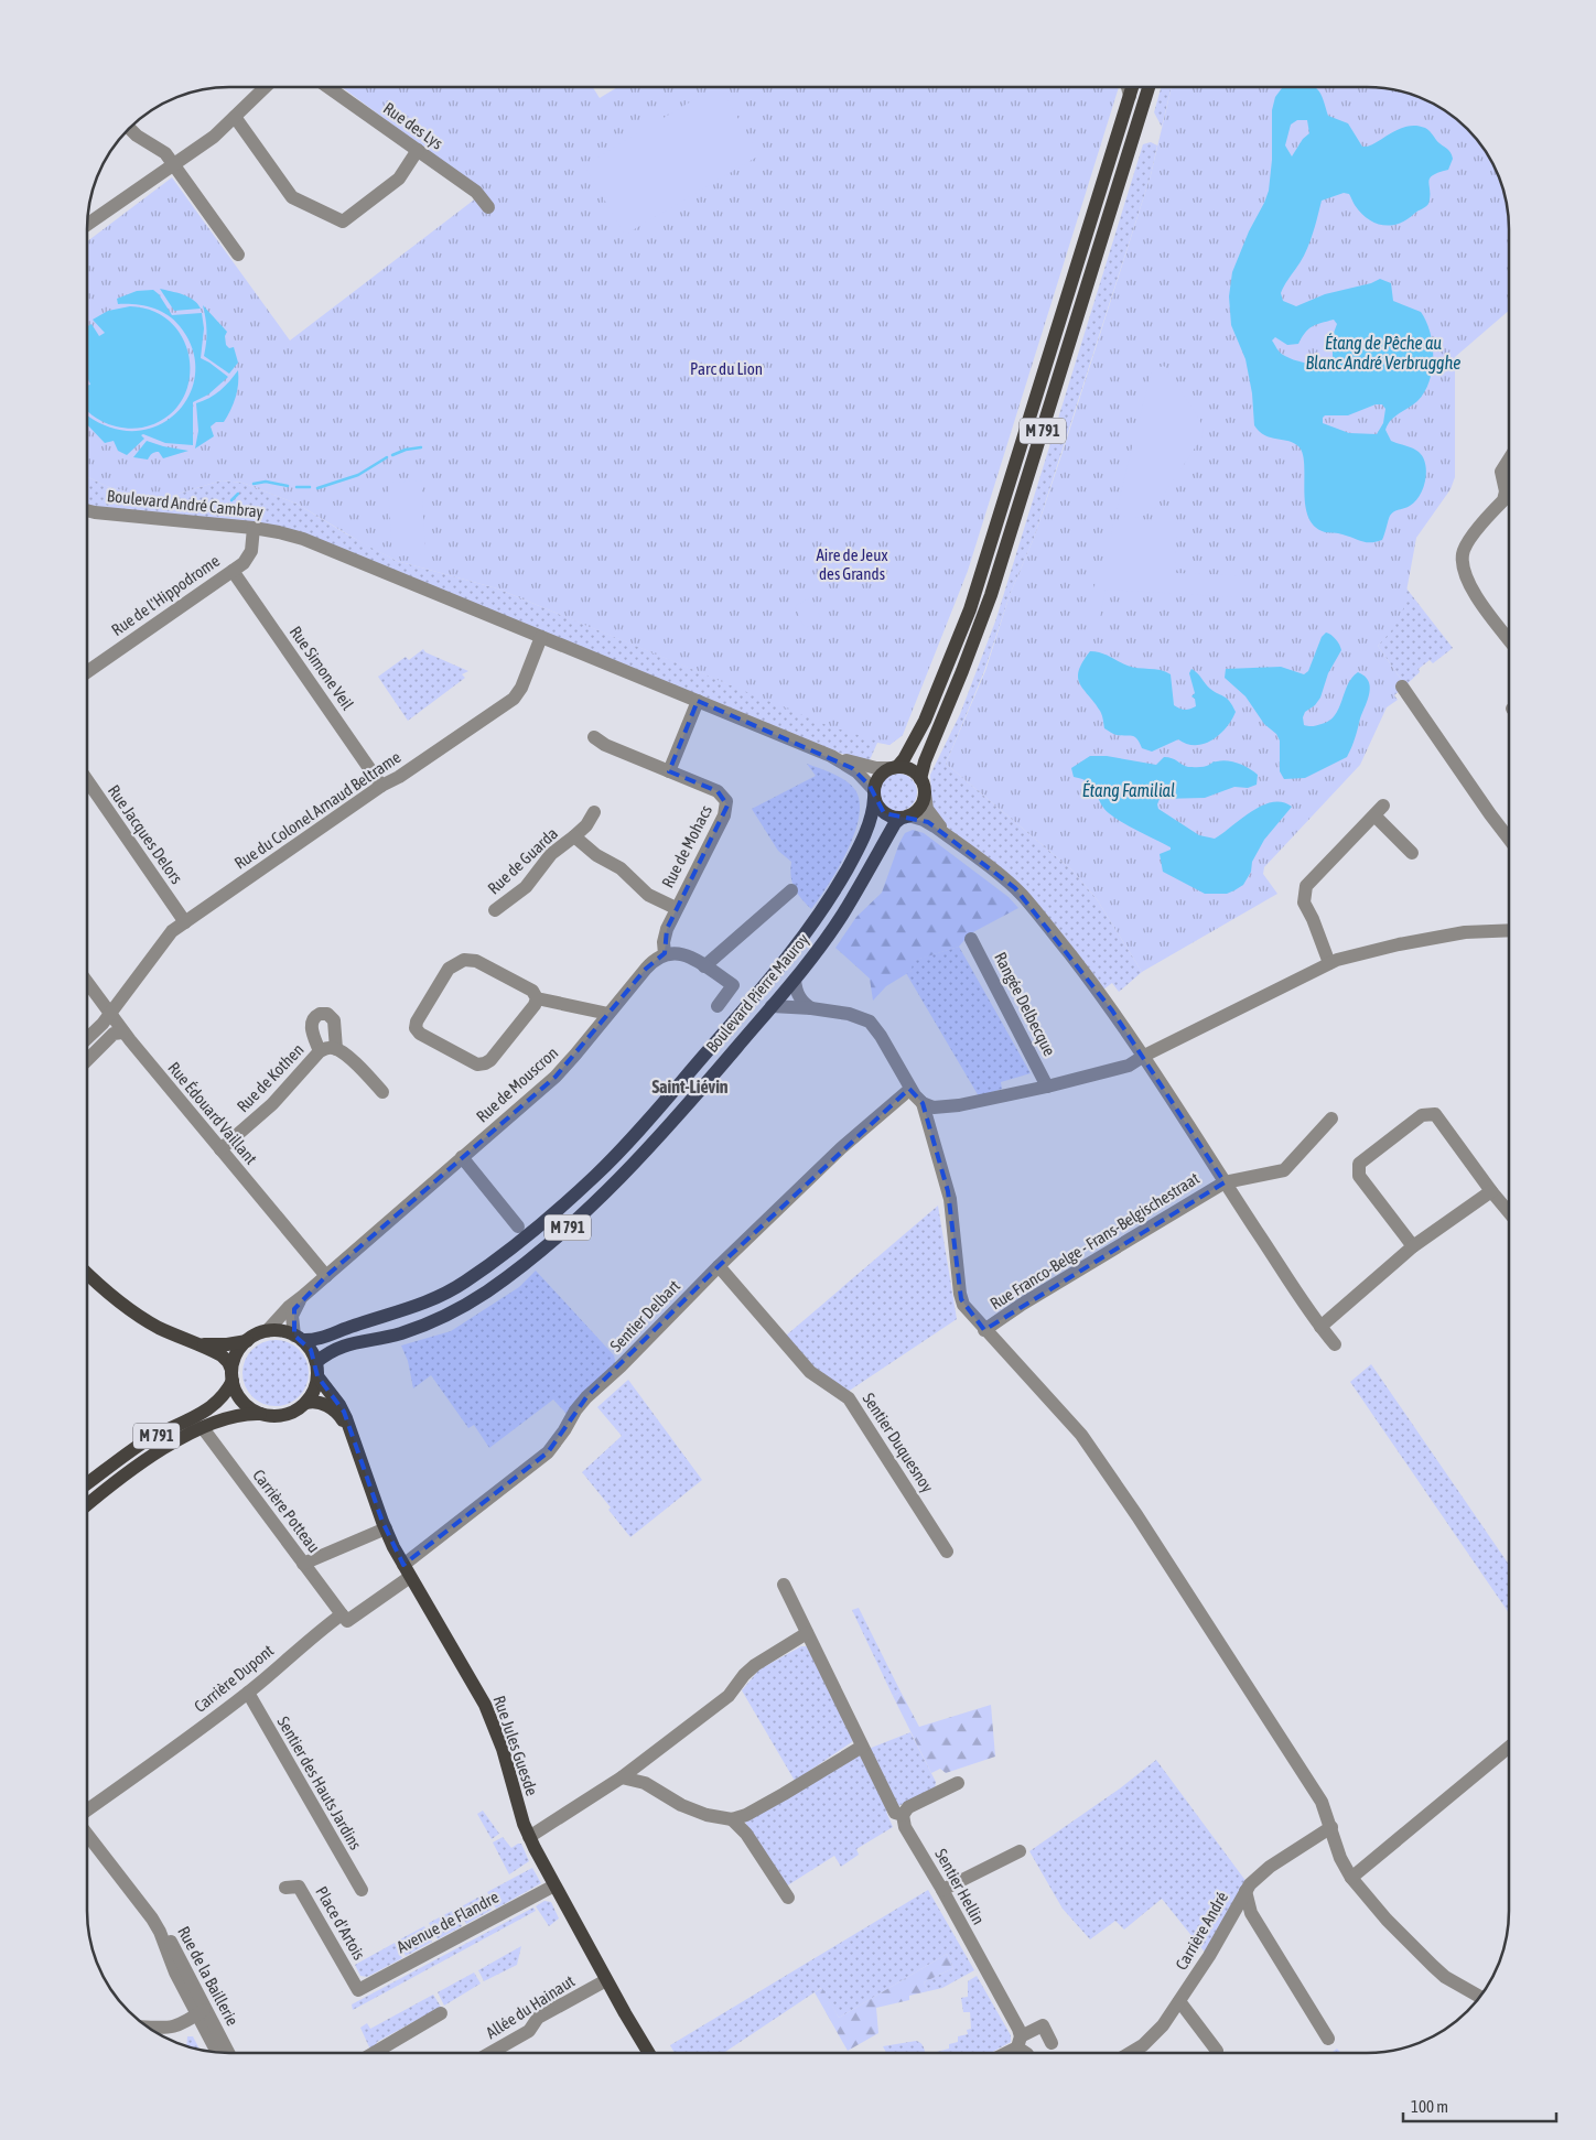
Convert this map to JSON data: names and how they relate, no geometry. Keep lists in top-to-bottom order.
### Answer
{
  "streets": {
    "main road": ["M 791", "Boulevard Pierre Mauroy", "Rue Jules Guesde"],
    "street": [
      "Rue des Lys",
      "Boulevard André Cambray",
      "Rue de l'Hippodrome",
      "Rue Simone Veil",
      "Rue du Colonel Arnaud Beltrame",
      "Rue Jacques Delors",
      "Rue de Mohacs",
      "Rue de Guarda",
      "Rangée Delbecque",
      "Rue de Kothen",
      "Rue de Mouscron",
      "Rue Édouard Vaillant",
      "Rue Franco-Belge - Frans-Belgischestraat",
      "Sentier Delbart",
      "Sentier Duquesnoy",
      "Carrière Potteau",
      "Carrière Dupont",
      "Sentier des Hauts Jardins",
      "Sentier Hellin",
      "Avenue de Flandre",
      "Place d'Artois",
      "Carrière André",
      "Rue de la Baillerie",
      "Allée du Hainaut"
    ]
  },
  "crossings": [
    ["M 791", "Boulevard Pierre Mauroy"],
    ["M 791", "Rue de Mouscron"],
    ["M 791", "Carrière Potteau"],
    ["M 791", "Rue Jules Guesde"],
    ["Boulevard André Cambray", "Rue de l'Hippodrome"],
    ["Boulevard André Cambray", "Rue du Colonel Arnaud Beltrame"],
    ["Rue de l'Hippodrome", "Rue Simone Veil"],
    ["Rue Simone Veil", "Rue du Colonel Arnaud Beltrame"],
    ["Rue du Colonel Arnaud Beltrame", "Rue Jacques Delors"],
    ["Rue du Colonel Arnaud Beltrame", "Rue Édouard Vaillant"],
    ["Rue de Mohacs", "Rue de Guarda"],
    ["Rue de Mohacs", "Rue de Mouscron"],
    ["Boulevard Pierre Mauroy", "Rue de Mouscron"],
    ["Boulevard Pierre Mauroy", "Rue Jules Guesde"],
    ["Rue de Kothen", "Rue Édouard Vaillant"],
    ["Rue de Mouscron", "Rue Édouard Vaillant"],
    ["Rue de Mouscron", "Rue Jules Guesde"],
    ["Sentier Delbart", "Sentier Duquesnoy"],
    ["Sentier Delbart", "Carrière Dupont"],
    ["Sentier Delbart", "Rue Jules Guesde"],
    ["Carrière Potteau", "Carrière Dupont"],
    ["Carrière Dupont", "Rue Jules Guesde"],
    ["Carrière Dupont", "Sentier des Hauts Jardins"],
    ["Rue Jules Guesde", "Avenue de Flandre"],
    ["Rue Jules Guesde", "Allée du Hainaut"],
    ["Avenue de Flandre", "Place d'Artois"]
  ],
  "districts": ["Saint-Liévin"],
  "water": ["Étang de Pêche au Blanc André Verbrugghe", "Étang Familial"],
  "parks": ["Parc du Lion", "Aire de Jeux des Grands"],
  "scale_bar": "100 m"
}
